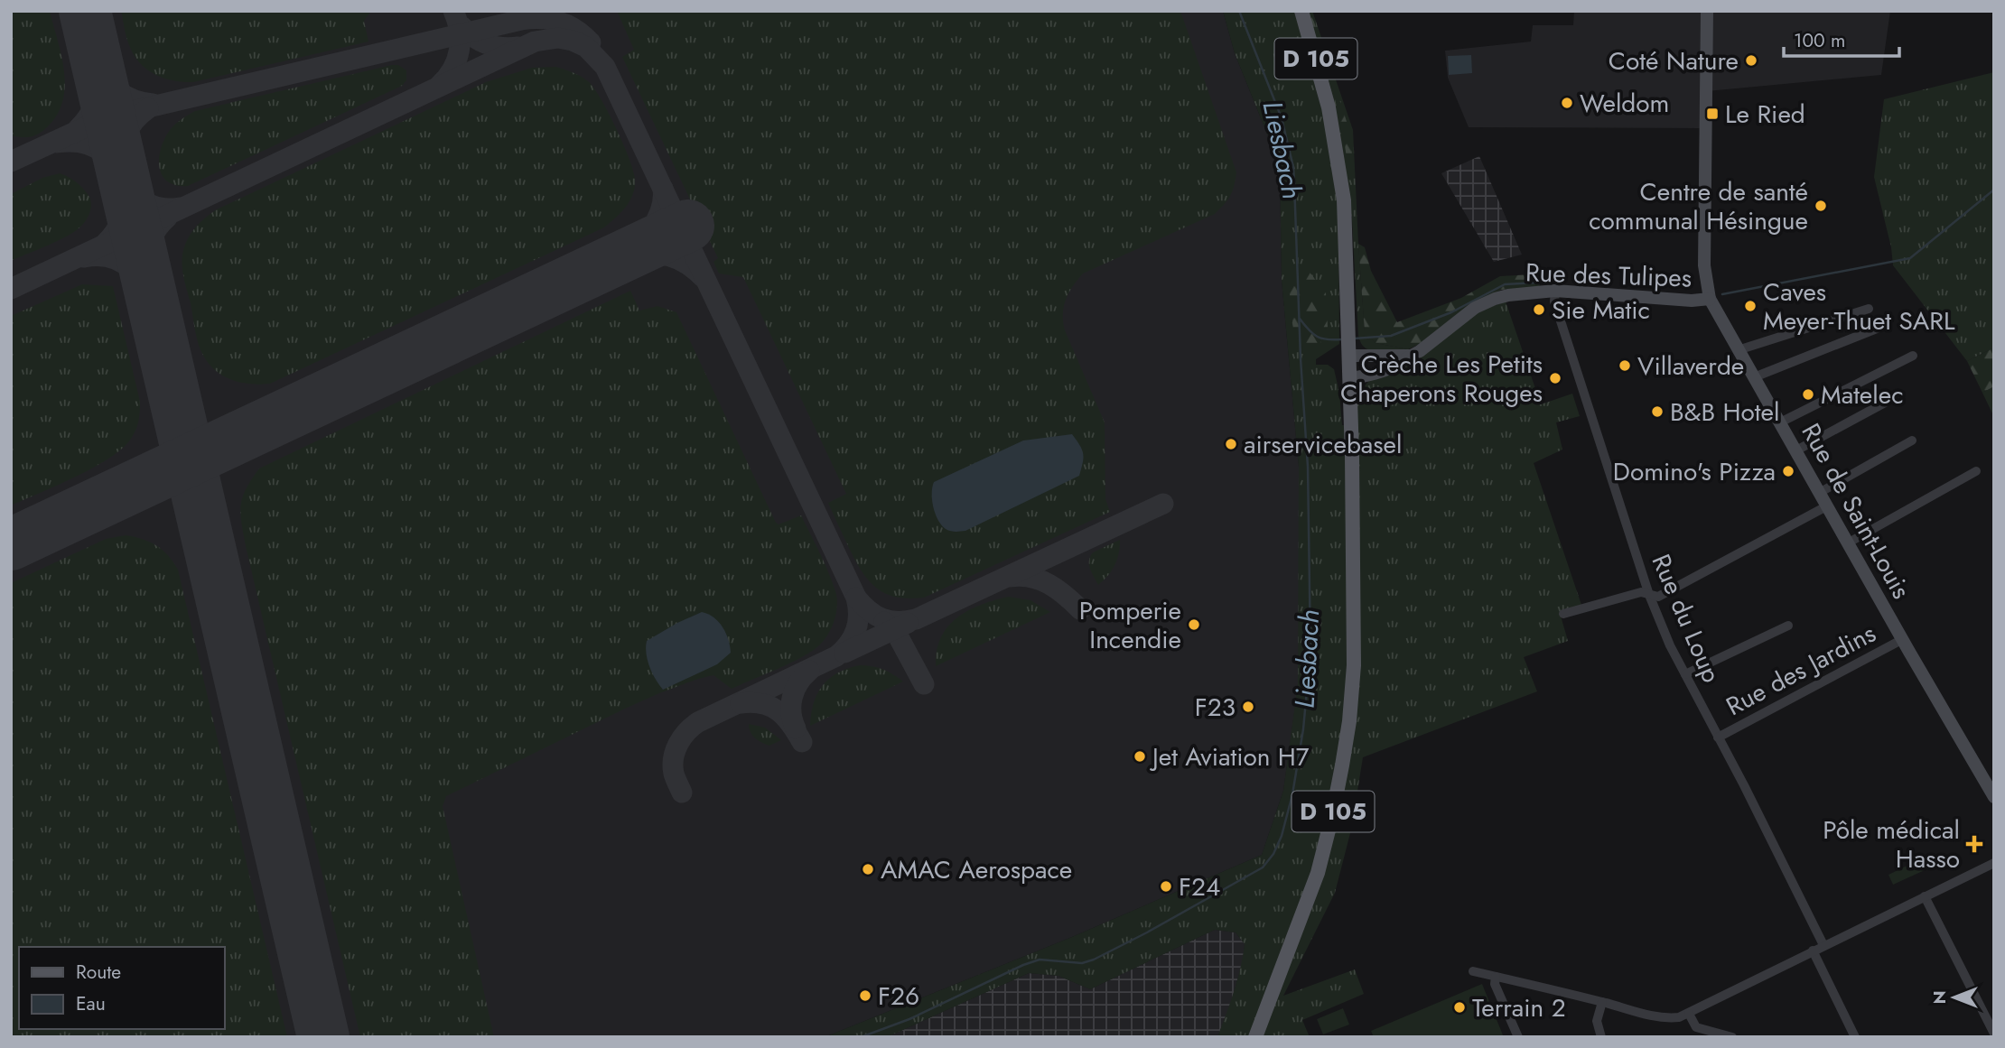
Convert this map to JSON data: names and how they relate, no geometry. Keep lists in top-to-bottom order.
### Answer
{
  "streets": {
    "main road": ["D 105", "Rue des Tulipes", "Rue de Saint-Louis"],
    "street": ["Rue du Loup", "Rue des Jardins"]
  },
  "crossings": [
    ["D 105", "Rue des Tulipes"],
    ["Rue des Tulipes", "Rue de Saint-Louis"],
    ["Rue des Tulipes", "Rue du Loup"],
    ["Rue de Saint-Louis", "Rue des Jardins"],
    ["Rue du Loup", "Rue des Jardins"]
  ],
  "water": ["Liesbach"],
  "places": {
    "other": [
      "Coté Nature",
      "Weldom",
      "Centre de santé communal Hésingue",
      "Caves Meyer-Thuet SARL",
      "Sie Matic",
      "Villaverde",
      "Crèche Les Petits Chaperons Rouges",
      "Matelec",
      "B&B Hotel",
      "airservicebasel",
      "Domino's Pizza",
      "Pomperie Incendie",
      "F23",
      "Jet Aviation H7",
      "AMAC Aerospace",
      "F24",
      "F26",
      "Terrain 2"
    ],
    "transit": ["Le Ried"],
    "health": ["Pôle médical Hasso"]
  },
  "legend": ["Route", "Eau"],
  "scale_bar": "100 m",
  "north": "left"
}
